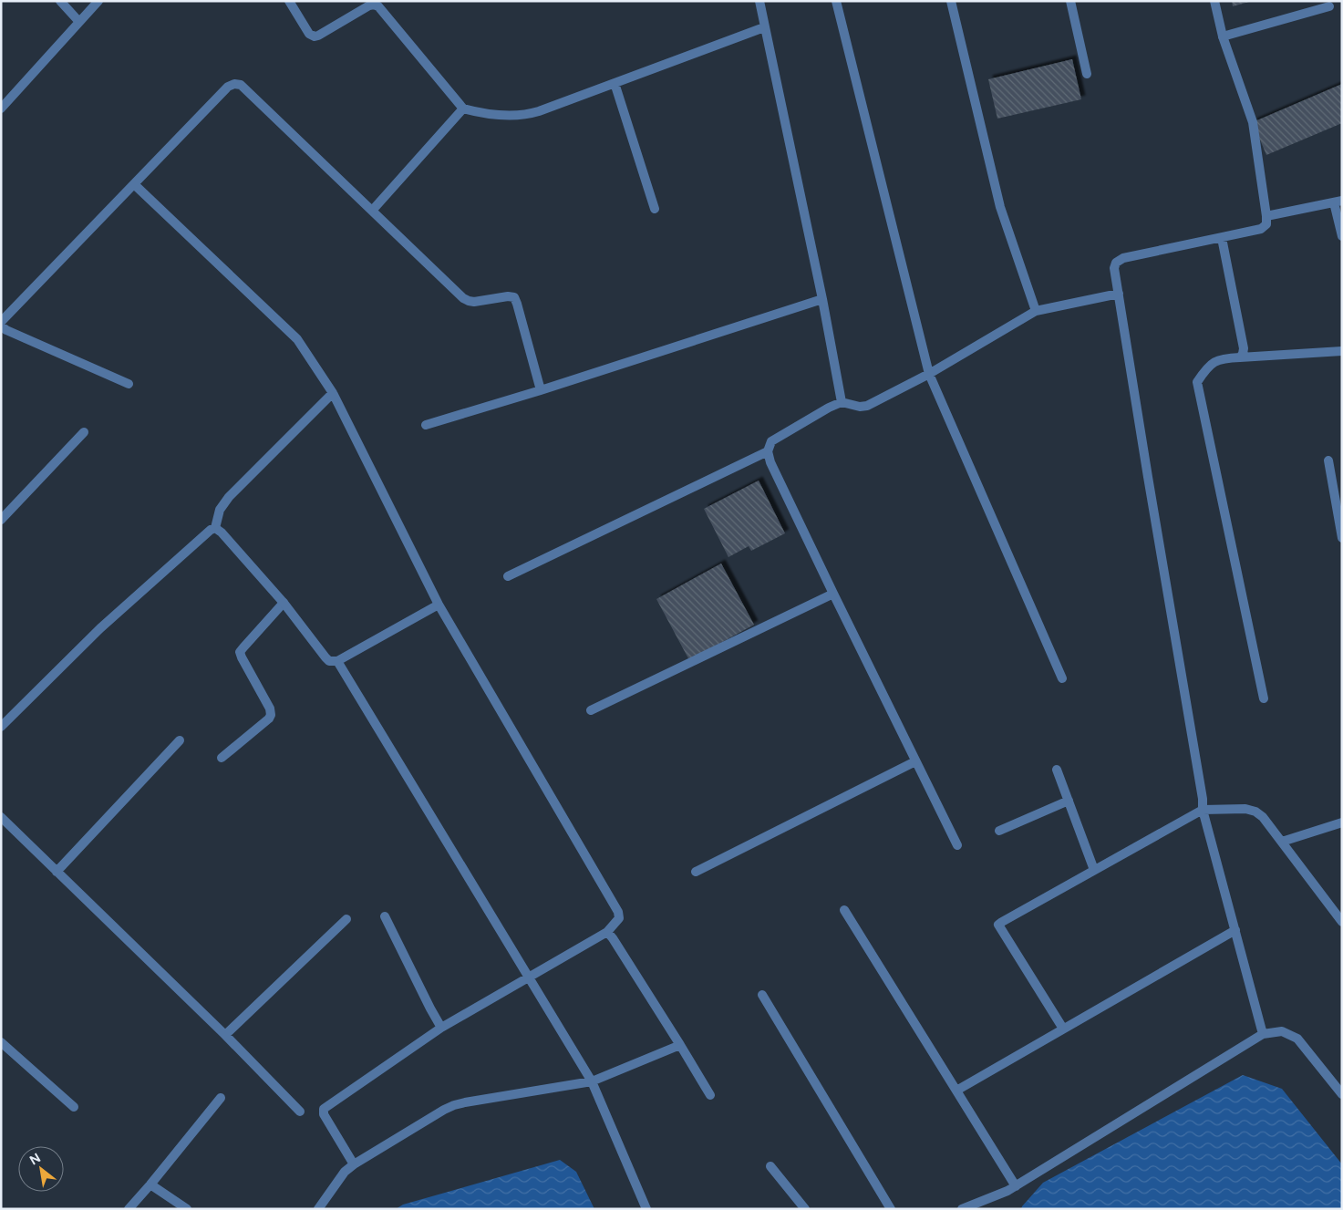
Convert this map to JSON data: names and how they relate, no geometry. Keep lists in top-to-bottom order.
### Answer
{
  "north": "top left"
}
